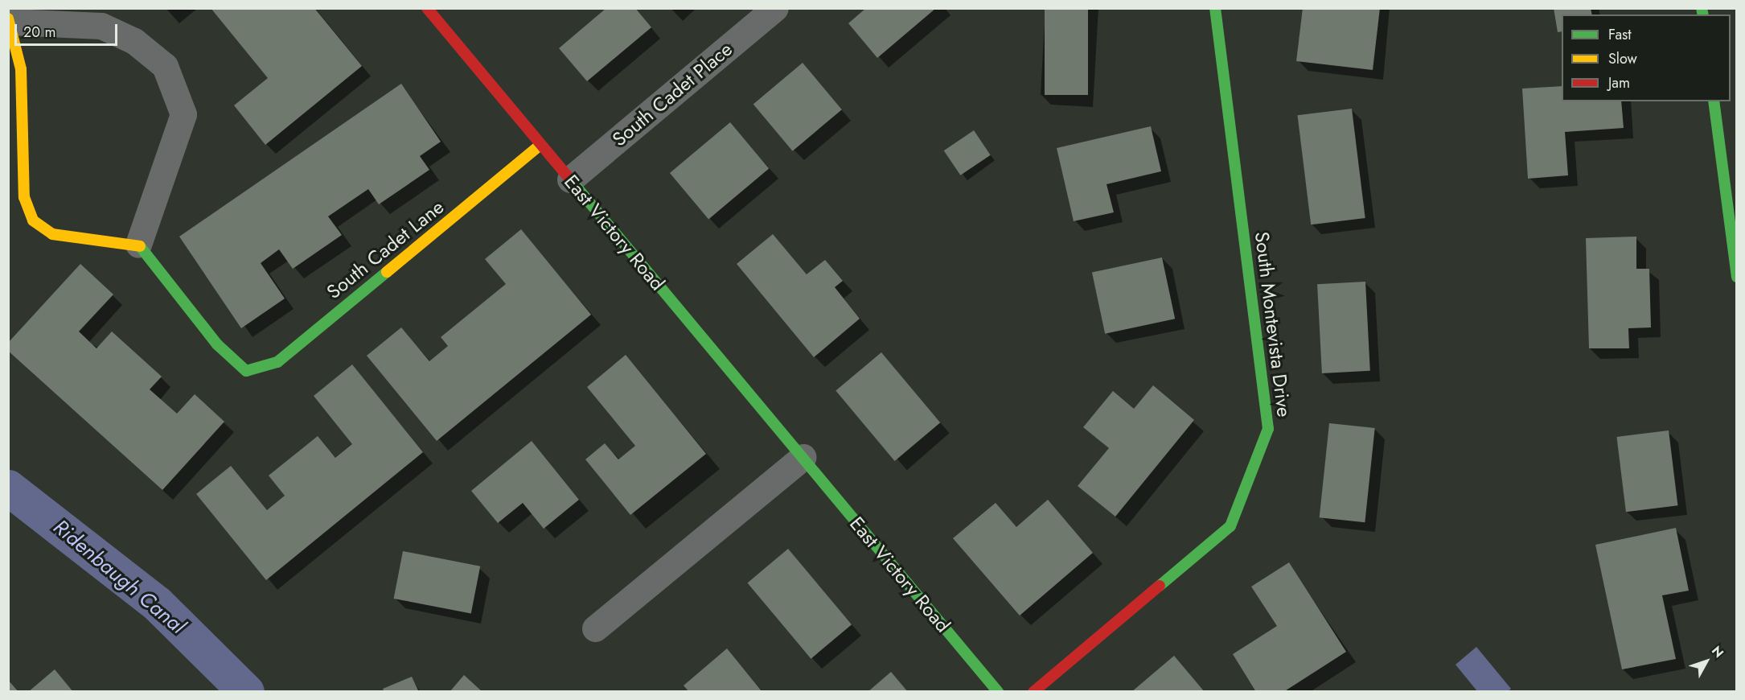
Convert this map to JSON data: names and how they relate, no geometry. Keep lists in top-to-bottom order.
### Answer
{
  "streets": {
    "street": [
      "South Cadet Place",
      "East Victory Road",
      "South Cadet Lane",
      "South Montevista Drive"
    ]
  },
  "crossings": [
    ["South Cadet Place", "East Victory Road"],
    ["East Victory Road", "South Cadet Lane"]
  ],
  "water": ["Ridenbaugh Canal"],
  "legend": ["Fast", "Slow", "Jam"],
  "scale_bar": "20 m",
  "north": "top right"
}
